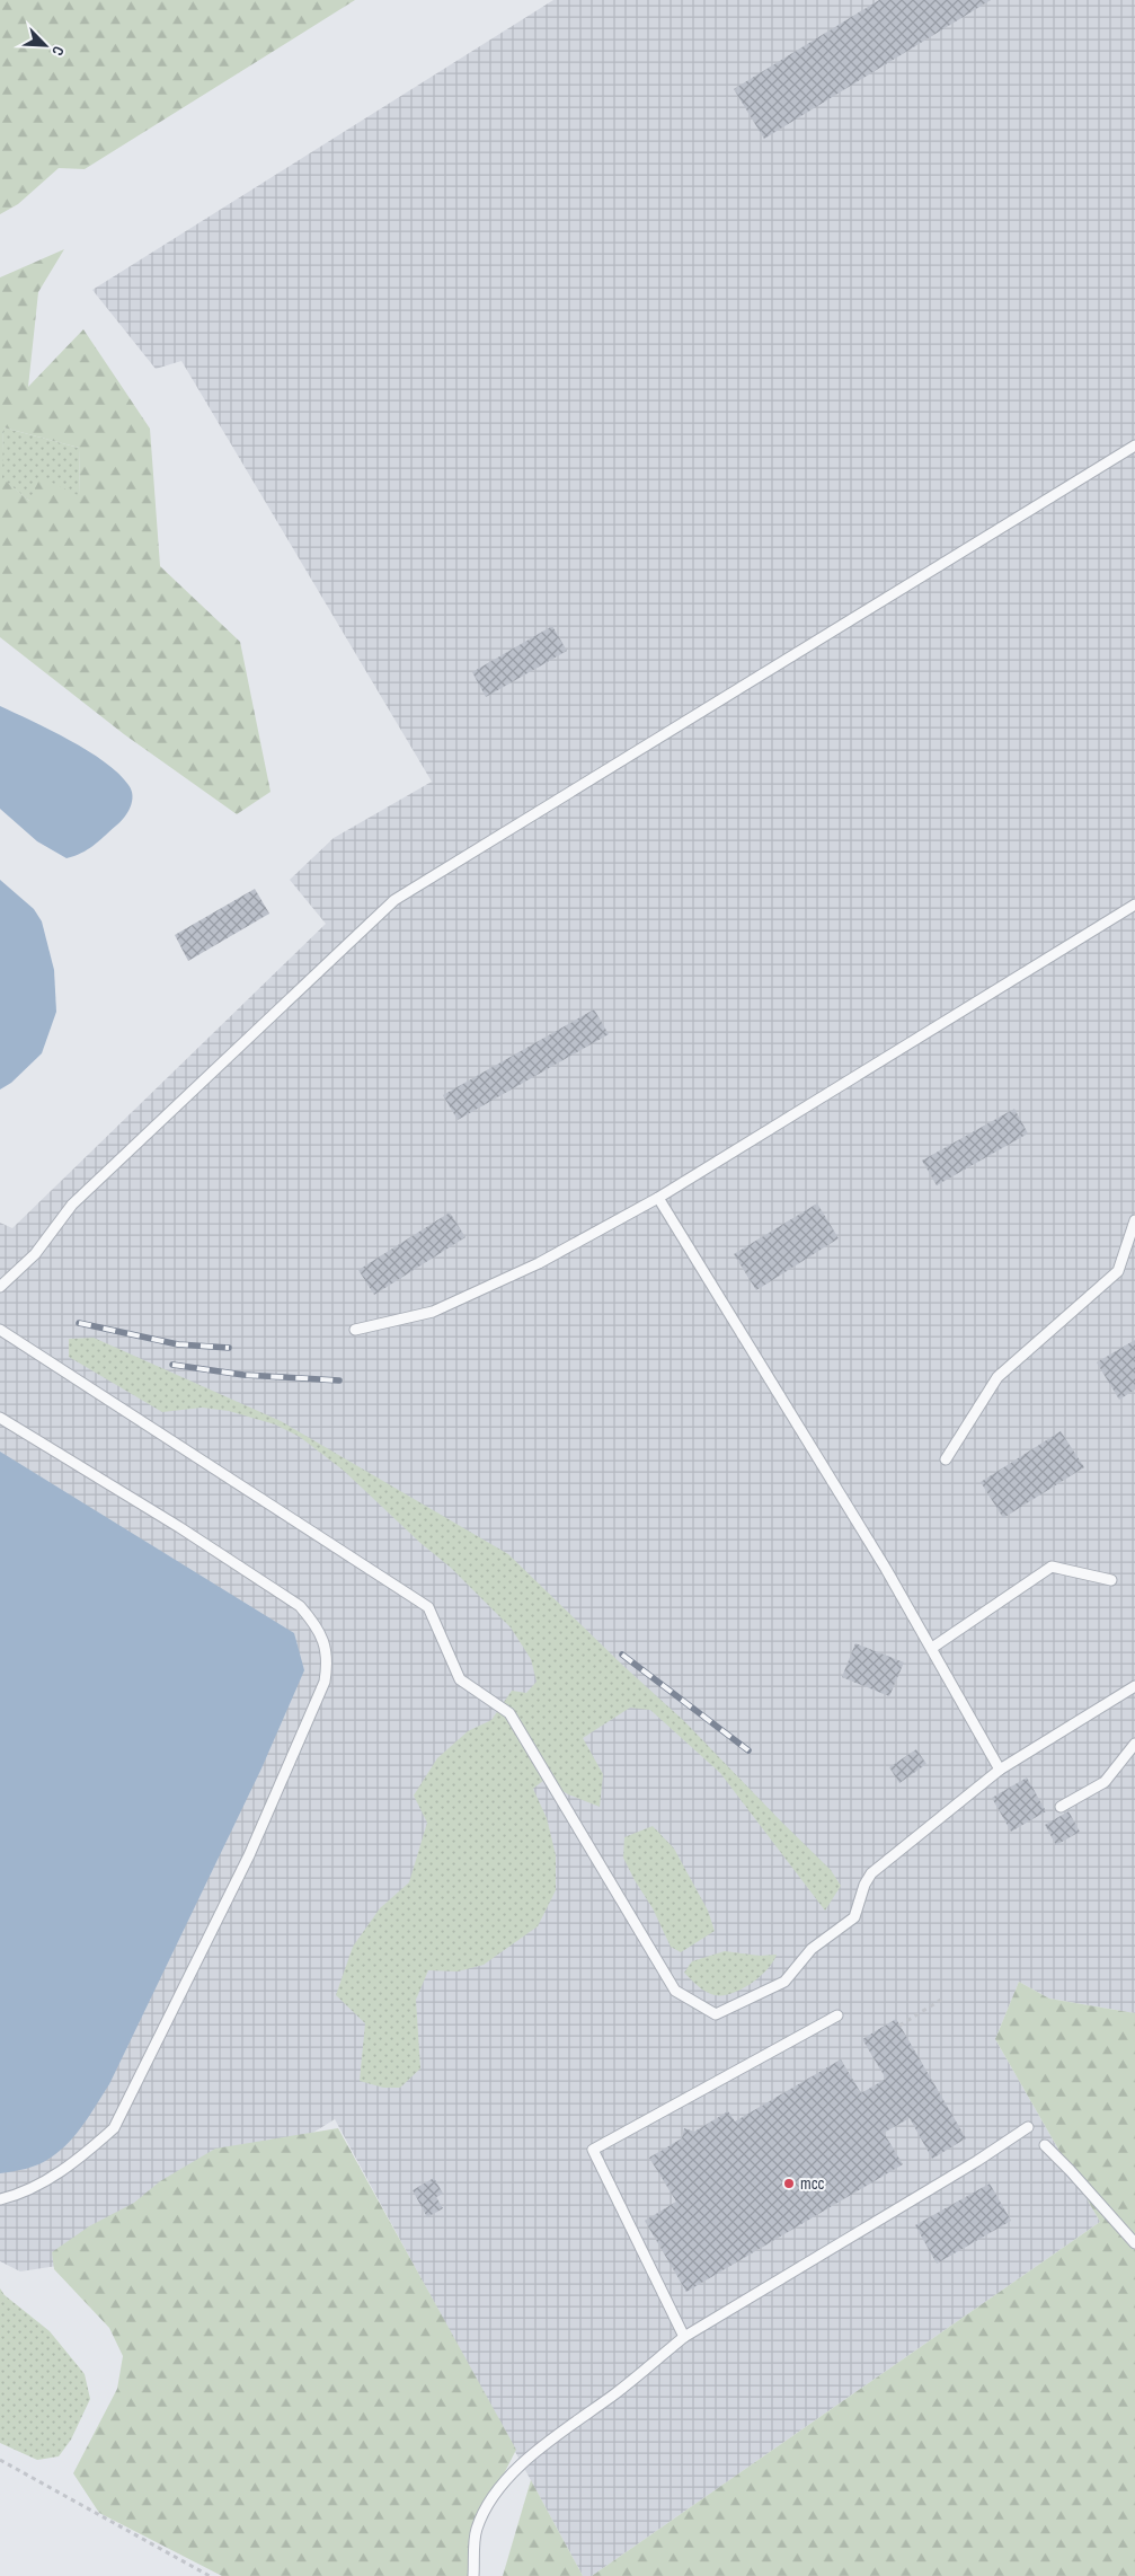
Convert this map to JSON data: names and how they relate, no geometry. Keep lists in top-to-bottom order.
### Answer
{
  "places": ["тсс"],
  "north": "bottom right"
}
